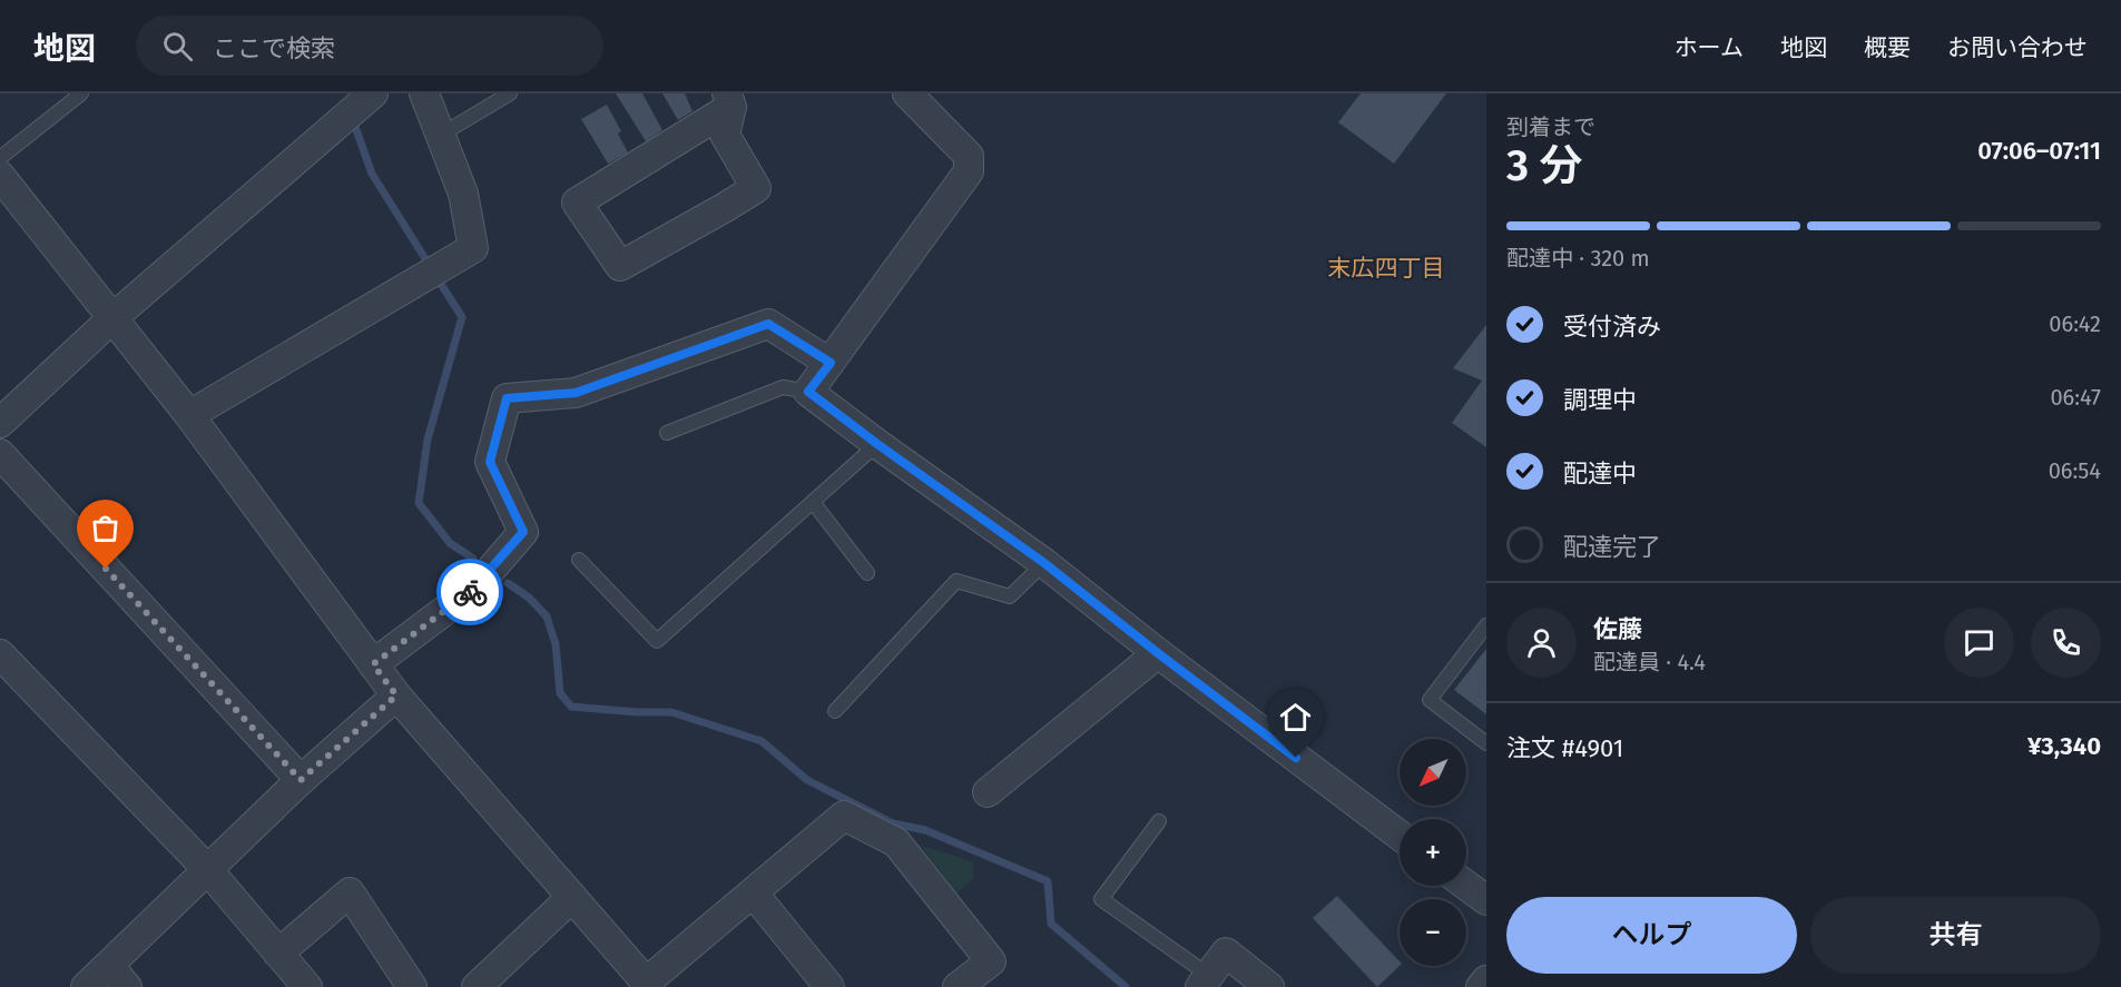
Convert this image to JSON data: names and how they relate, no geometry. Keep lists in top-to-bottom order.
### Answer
{
  "districts": ["末広四丁目"],
  "north": "bottom left",
  "page": {
    "header": "地図",
    "search": "ここで検索",
    "nav": [
      "ホーム",
      "地図",
      "概要",
      "お問い合わせ"
    ],
    "heading": ["3 分", "到着まで", "07:06–07:11"],
    "panel": [
      "佐藤",
      "配達員 · 4.4",
      "注文 #4901",
      "¥3,340"
    ],
    "bar": "配達中 · 320 m",
    "list": [
      ["受付済み", "06:42"],
      ["調理中", "06:47"],
      ["配達中", "06:54"],
      "配達完了"
    ],
    "map_buttons": ["+", "−"],
    "buttons": ["ヘルプ", "共有"]
  }
}
